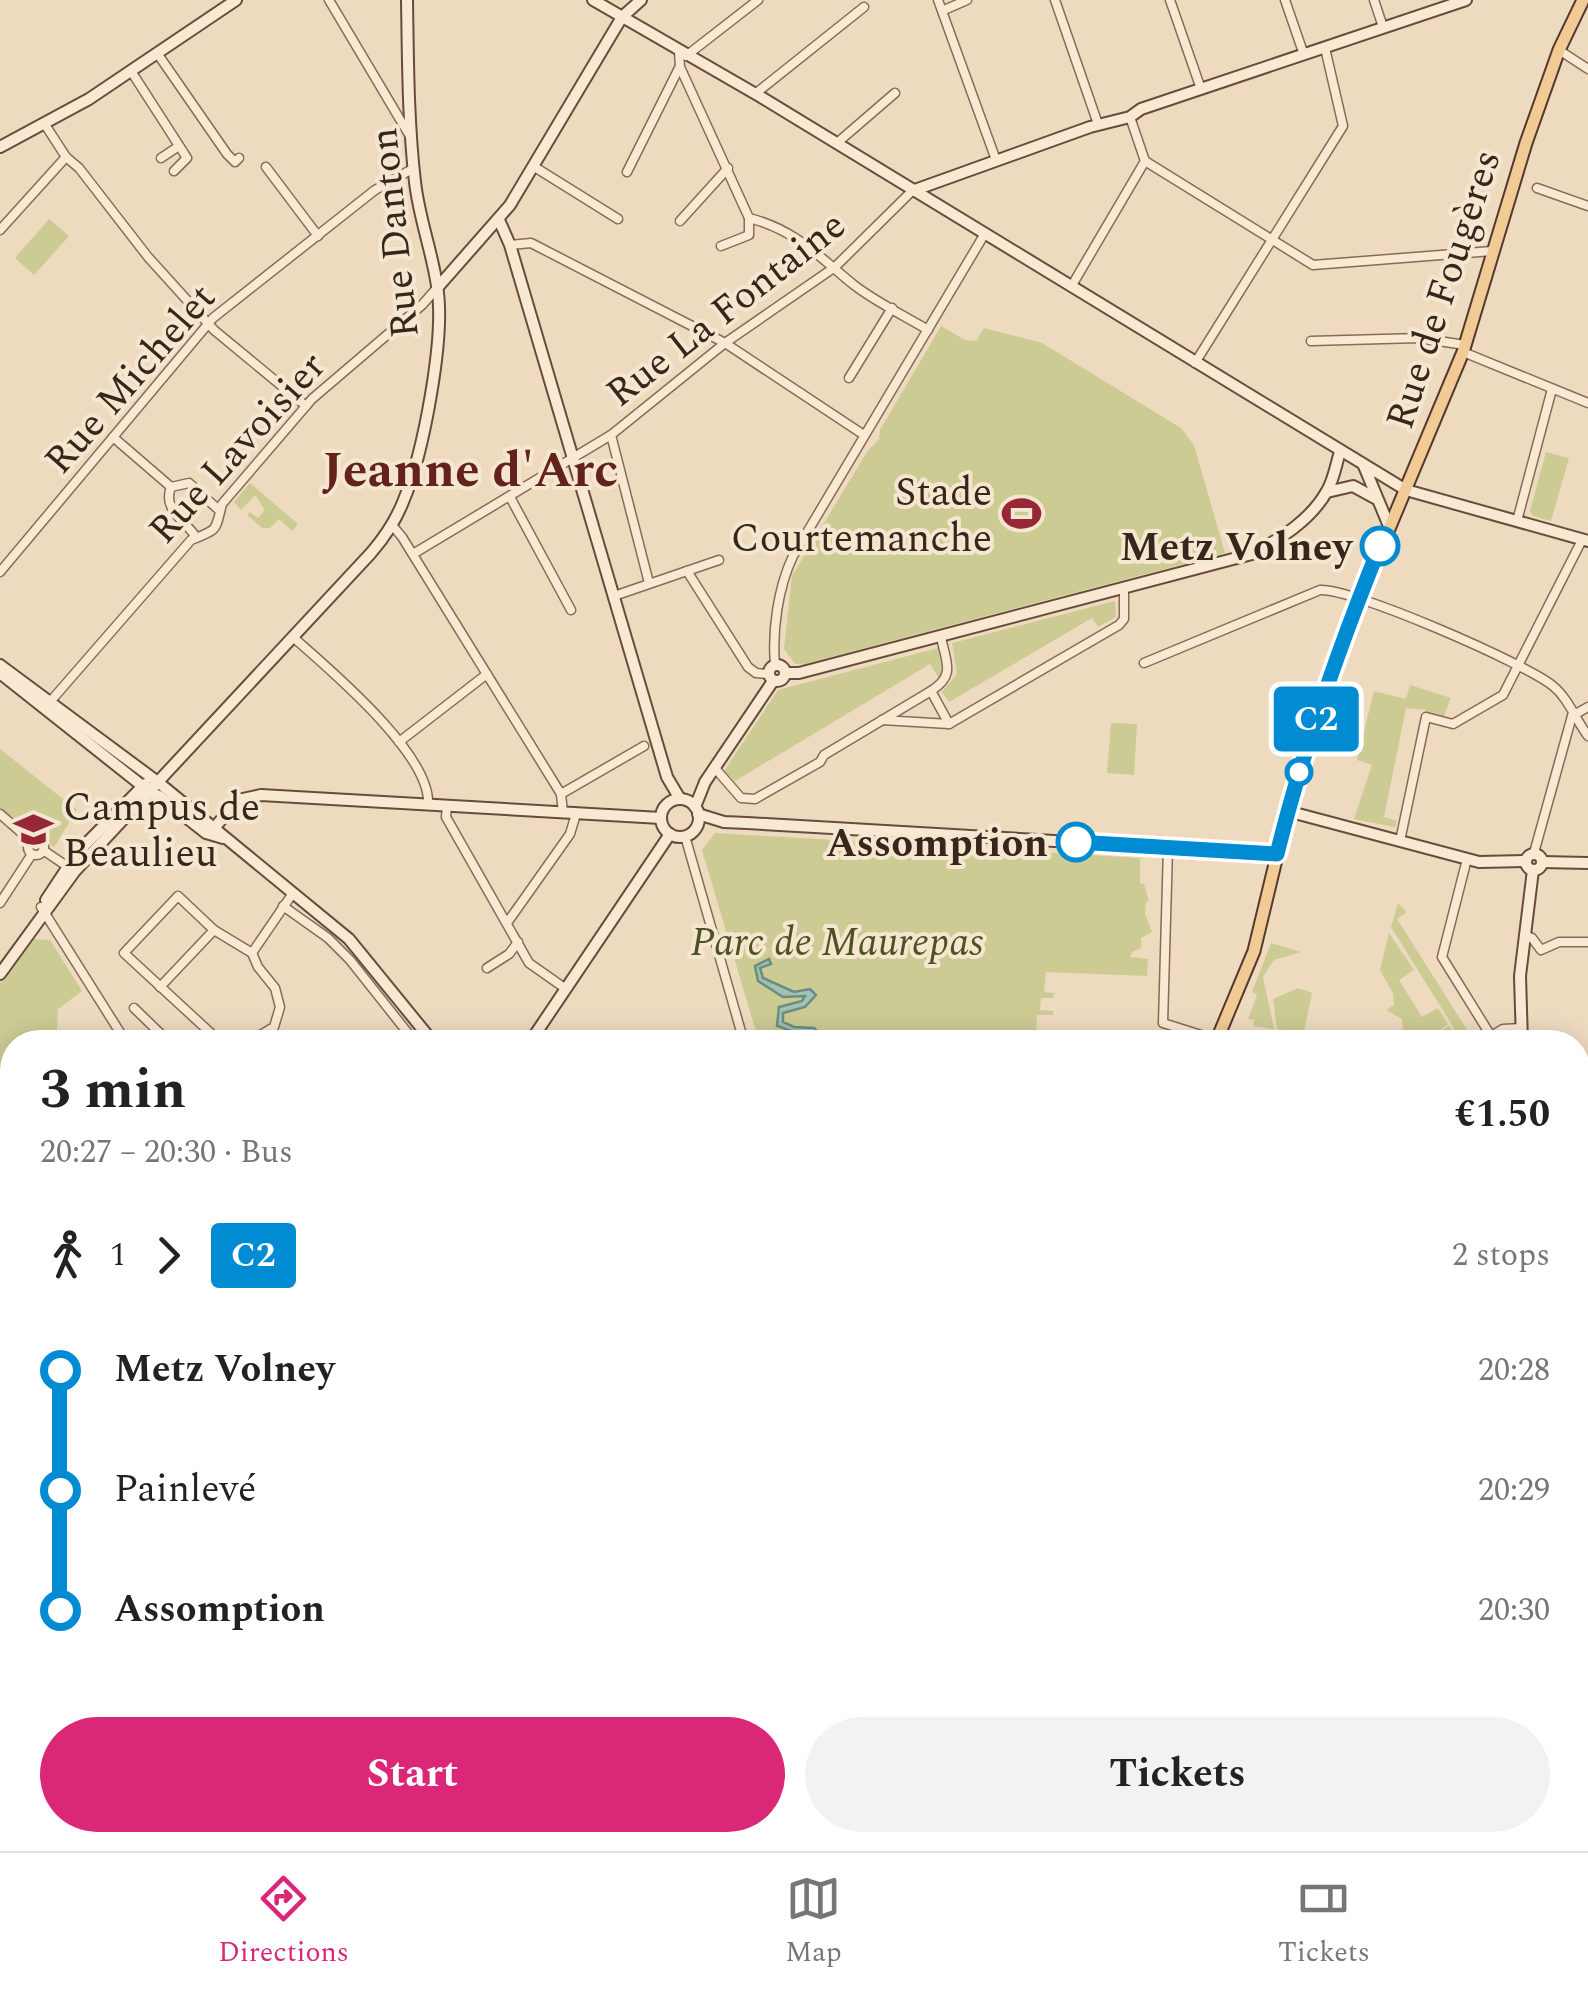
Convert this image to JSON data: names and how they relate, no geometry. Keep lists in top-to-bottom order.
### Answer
{
  "streets": {
    "main road": ["Rue de Fougères"],
    "street": [
      "Rue Danton",
      "Rue La Fontaine",
      "Rue Michelet",
      "Rue Lavoisier"
    ]
  },
  "crossings": [
    ["Rue Danton", "Rue Michelet"],
    ["Rue Danton", "Rue Lavoisier"]
  ],
  "districts": ["Jeanne d'Arc"],
  "parks": ["Parc de Maurepas"],
  "places": {
    "sports": ["Stade Courtemanche"],
    "other": ["Metz Volney", "Assomption"],
    "school or university": ["Campus de Beaulieu"]
  },
  "lines": ["bus line C2"],
  "page": {
    "on_map": "C2",
    "heading": ["3 min", "20:27 – 20:30 · Bus", "€1.50"],
    "legs": ["1", "C2", "2 stops"],
    "list": [
      {
        "name": "Metz Volney",
        "value": "20:28"
      },
      {
        "name": "Painlevé",
        "value": "20:29"
      },
      {
        "name": "Assomption",
        "value": "20:30"
      }
    ],
    "buttons": ["Start", "Tickets"],
    "tabs": ["Directions", "Map", "Tickets"]
  }
}
